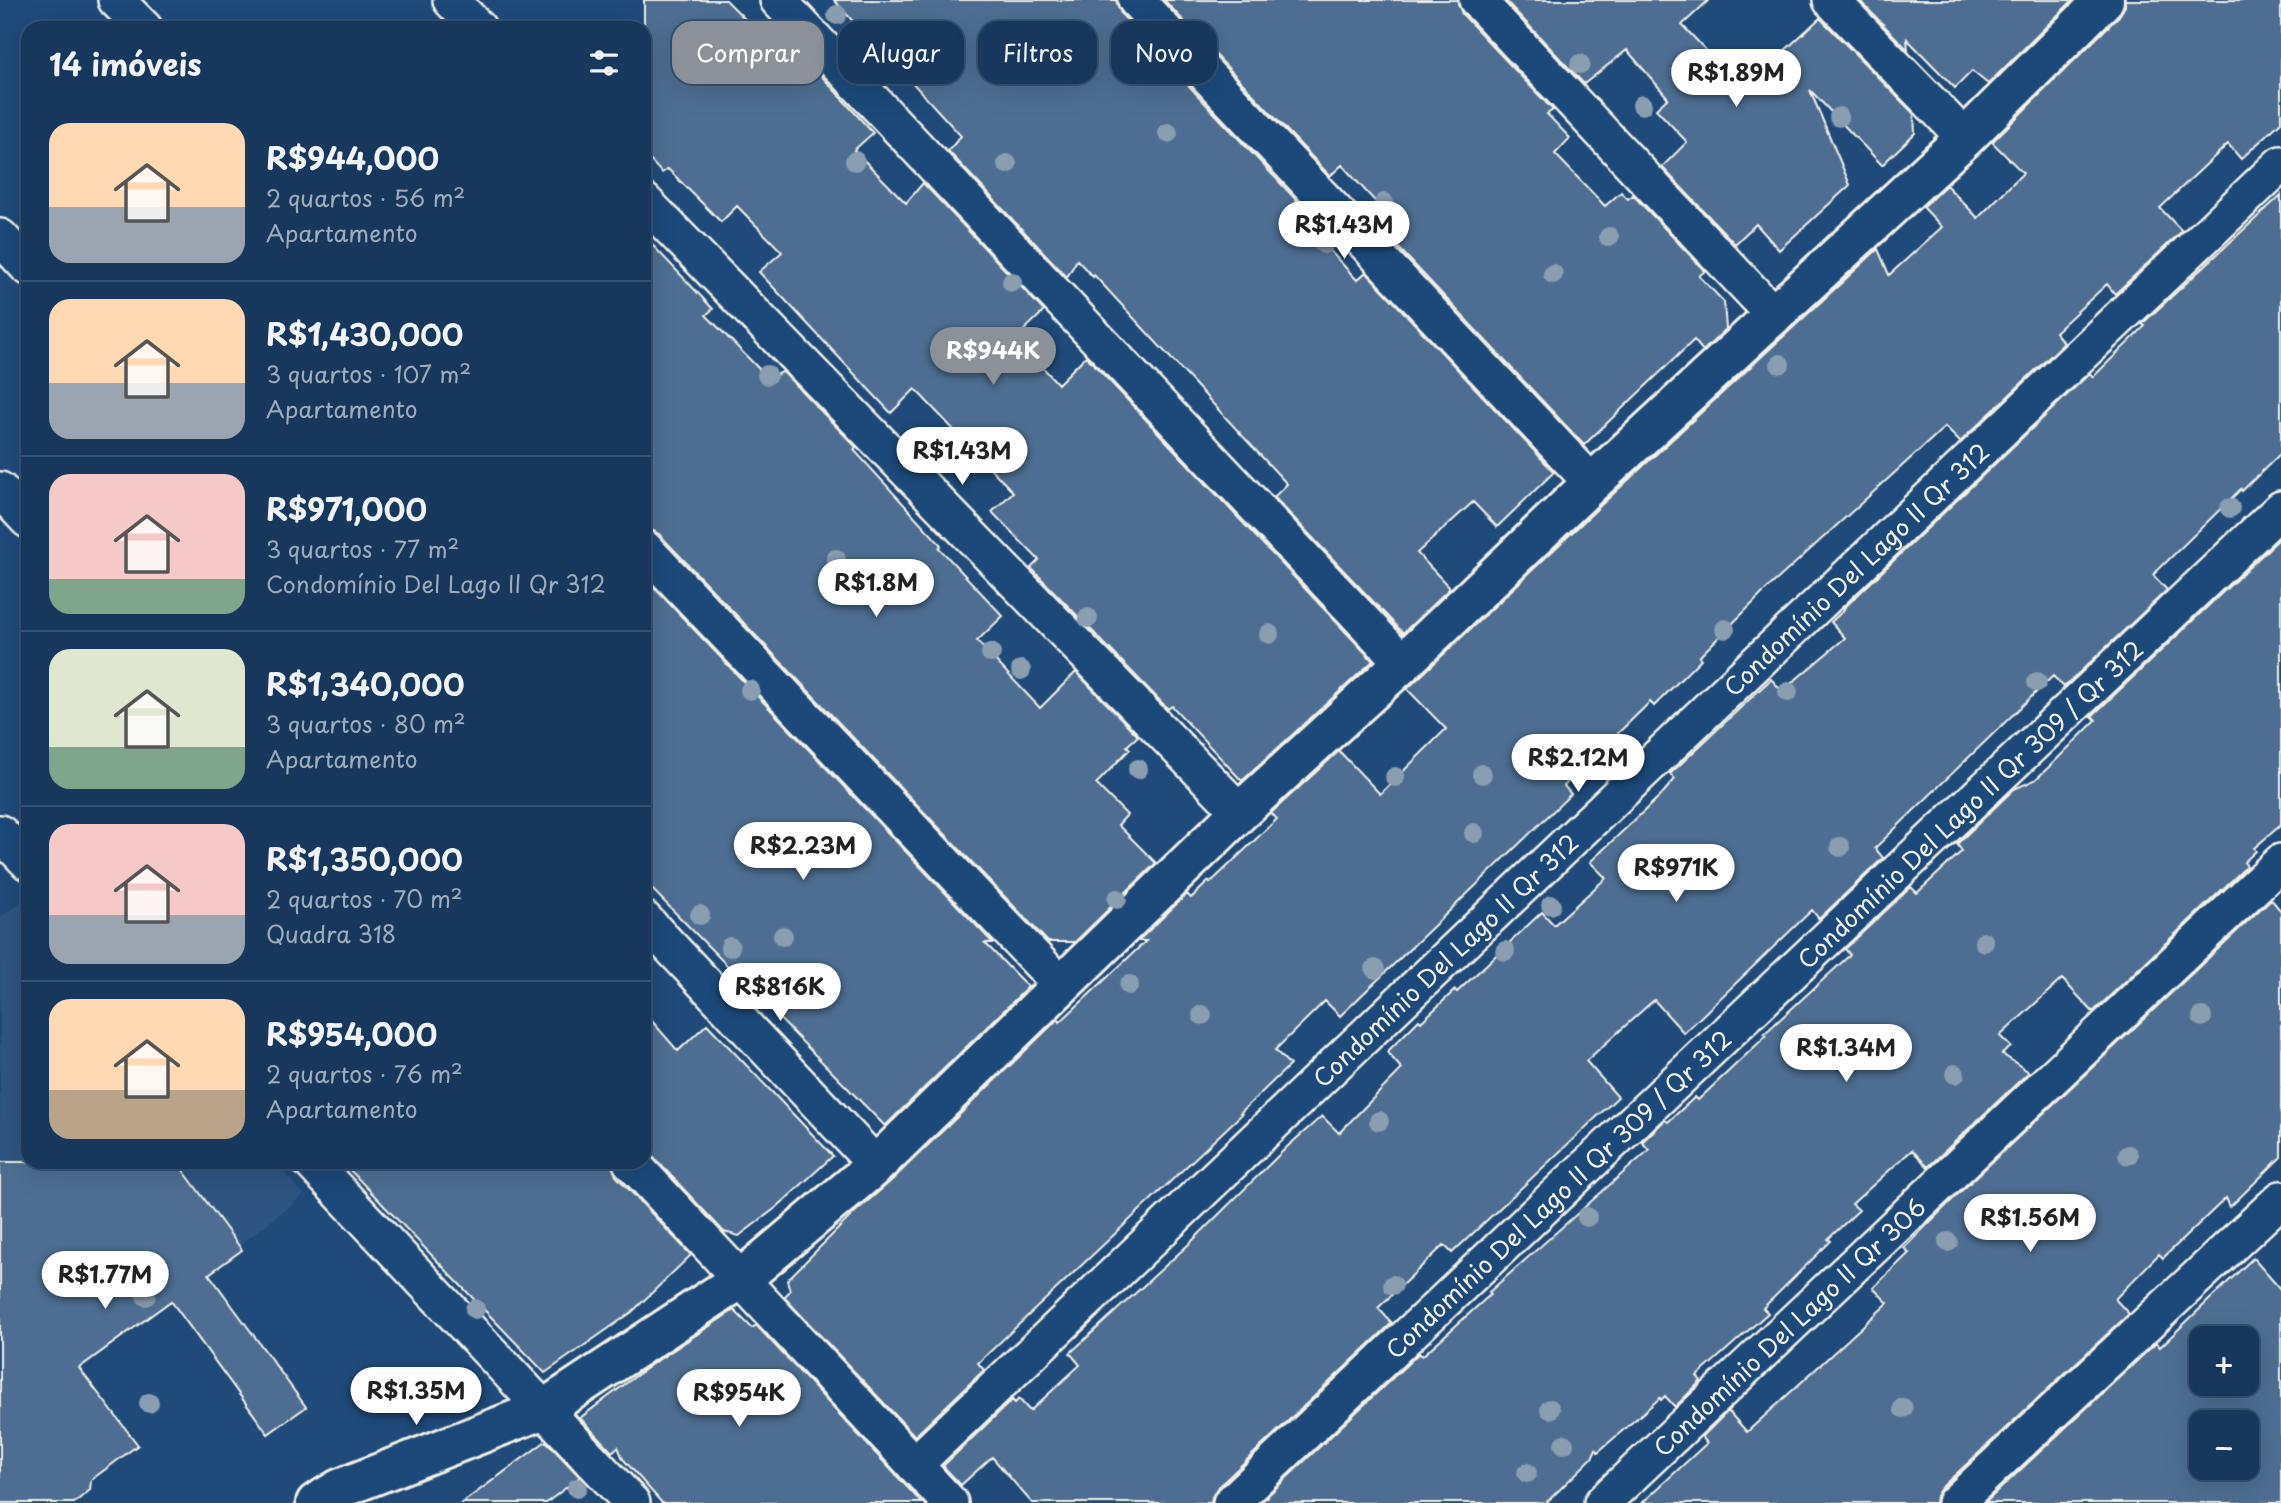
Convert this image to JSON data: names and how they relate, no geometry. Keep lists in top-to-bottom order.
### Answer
{
  "streets": {
    "street": ["Condomínio Del Lago II Qr 312", "Condomínio Del Lago II Qr 309 / Qr 312", "Condomínio Del Lago II Qr 306"]
  },
  "page": {
    "chip": [
      "Comprar",
      "Alugar",
      "Filtros",
      "Novo"
    ],
    "heading": "14 imóveis",
    "price": [
      "R$1.89M",
      "R$1.43M",
      "R$944K",
      "R$1.43M",
      "R$1.8M",
      "R$2.12M",
      "R$2.23M",
      "R$971K",
      "R$816K",
      "R$1.34M",
      "R$1.56M",
      "R$1.77M",
      "R$1.35M",
      "R$954K"
    ],
    "list": [
      {
        "name": "R$944,000",
        "note": "2 quartos · 56 m² · Apartamento"
      },
      {
        "name": "R$1,430,000",
        "note": "3 quartos · 107 m² · Apartamento"
      },
      {
        "name": "R$971,000",
        "note": "3 quartos · 77 m² · Condomínio Del Lago II Qr 312"
      },
      {
        "name": "R$1,340,000",
        "note": "3 quartos · 80 m² · Apartamento"
      },
      {
        "name": "R$1,350,000",
        "note": "2 quartos · 70 m² · Quadra 318"
      },
      {
        "name": "R$954,000",
        "note": "2 quartos · 76 m² · Apartamento"
      }
    ],
    "map_buttons": ["+", "−"]
  }
}
